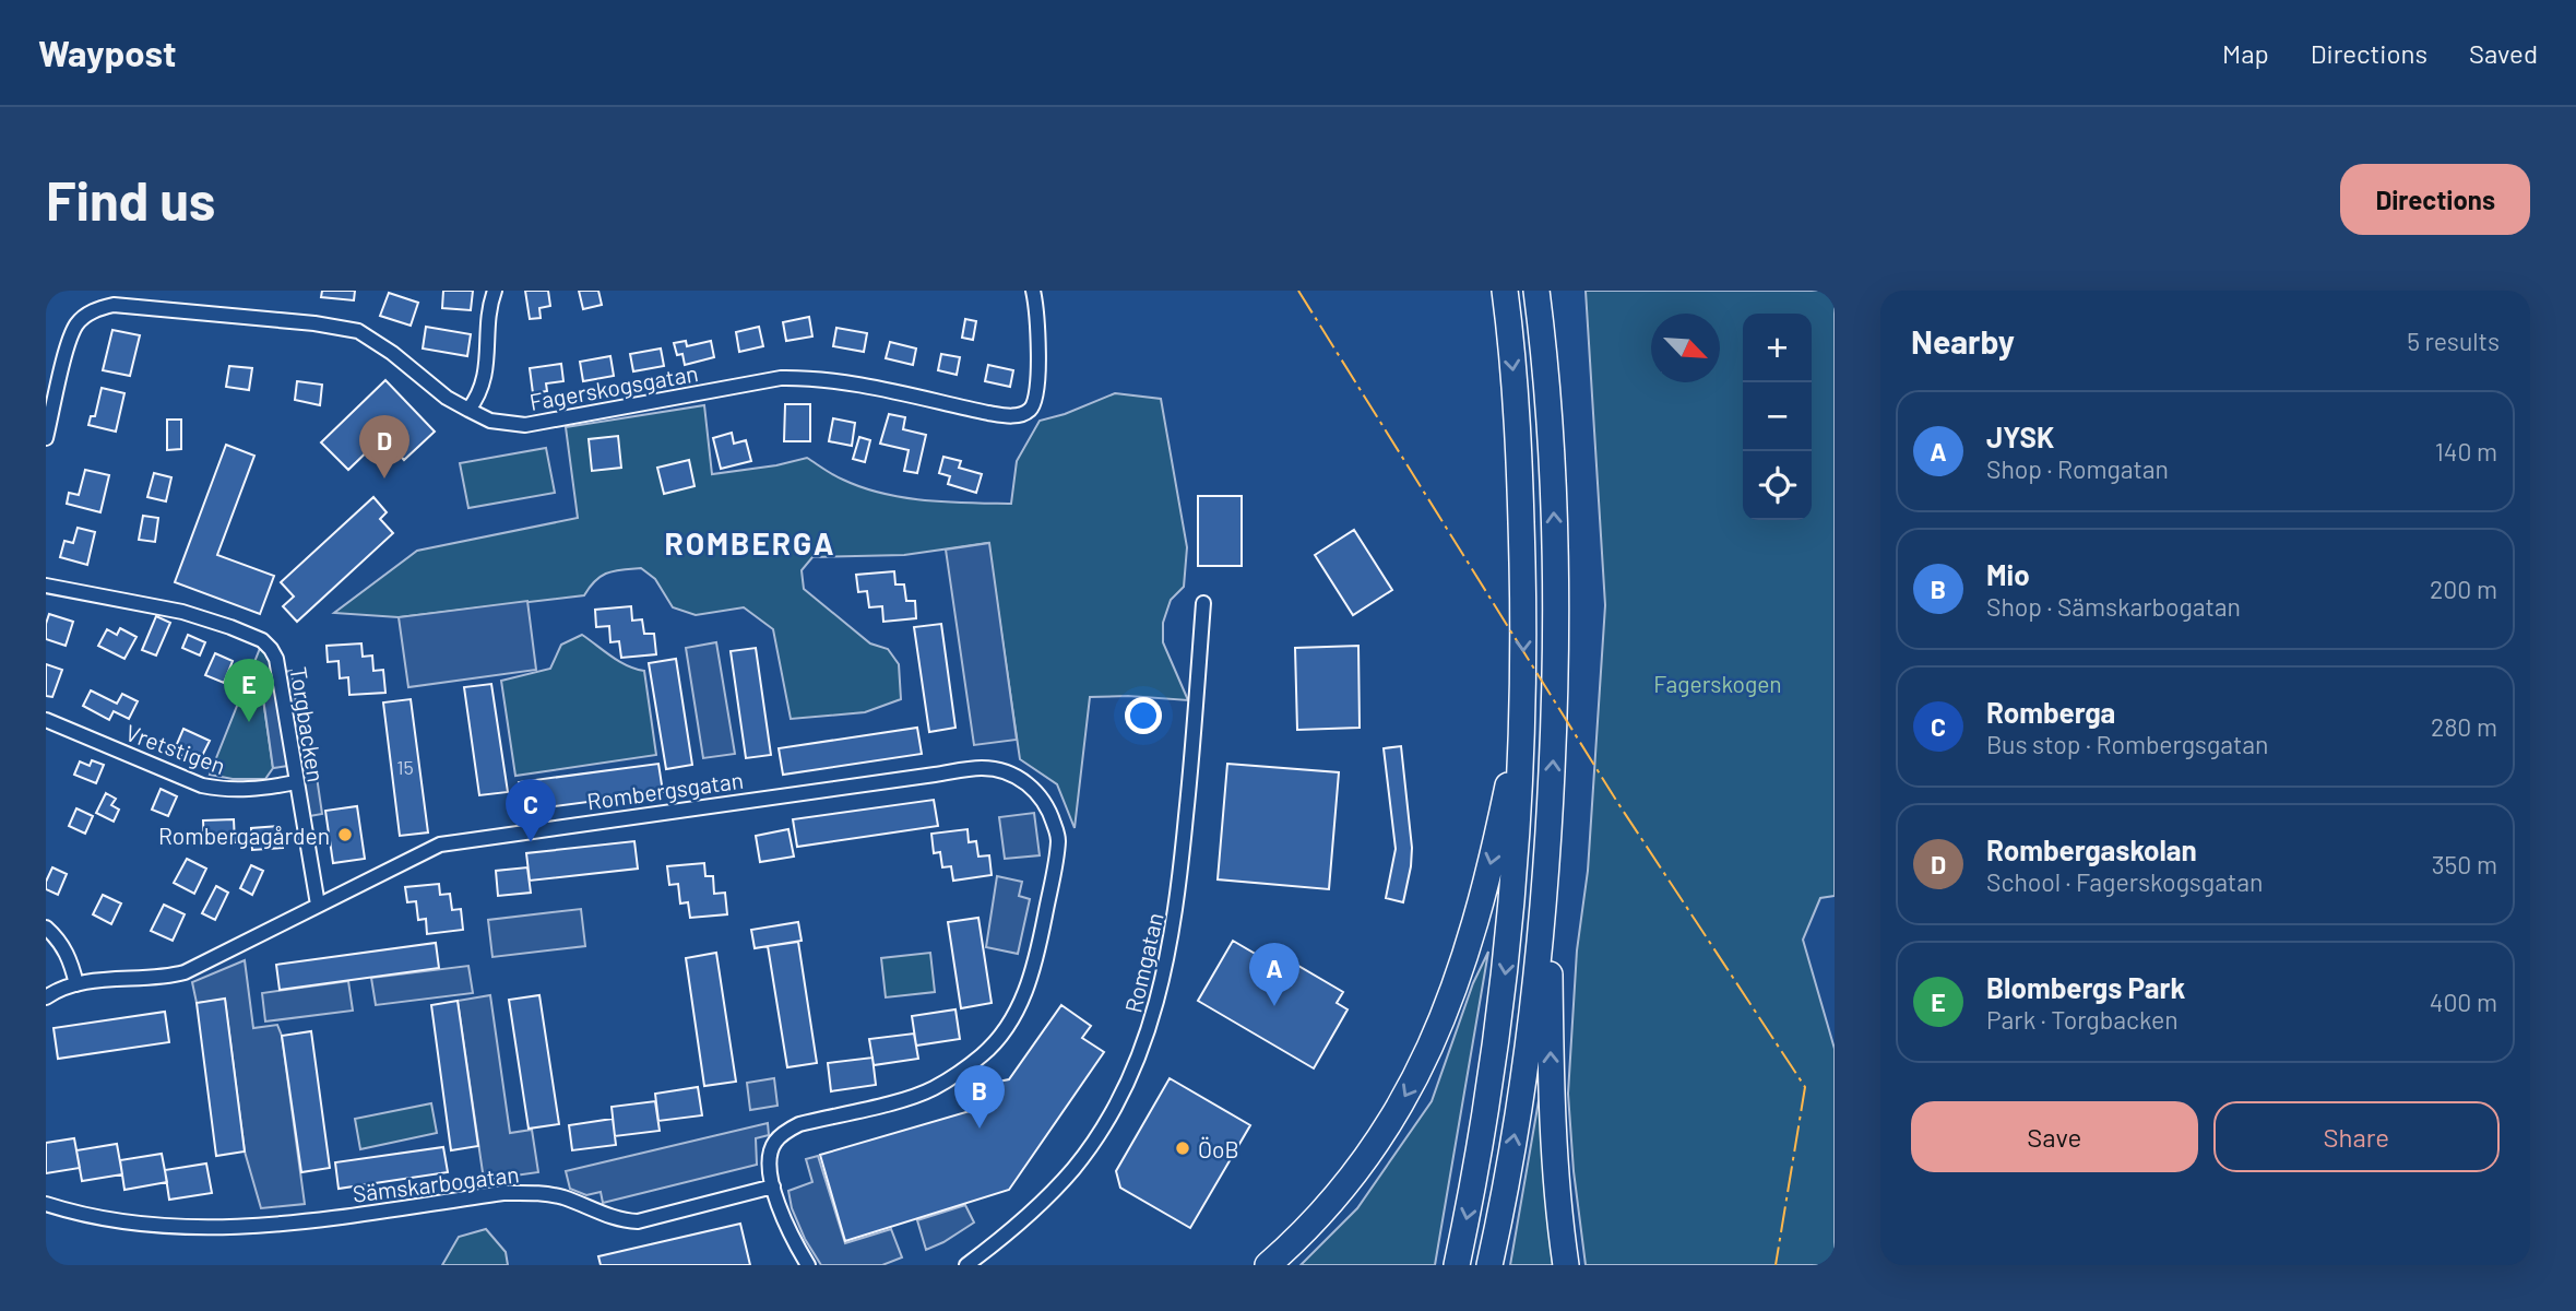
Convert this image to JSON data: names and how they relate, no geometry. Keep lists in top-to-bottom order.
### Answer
{
  "streets": {
    "street": [
      "Fagerskogsgatan",
      "Torgbacken",
      "Vretstigen",
      "Rombergsgatan",
      "Romgatan",
      "Sämskarbogatan"
    ]
  },
  "crossings": [
    ["Torgbacken", "Vretstigen"],
    ["Torgbacken", "Rombergsgatan"],
    ["Rombergsgatan", "Sämskarbogatan"]
  ],
  "districts": ["ROMBERGA"],
  "parks": ["Fagerskogen"],
  "places": ["Rombergagården", "ÖoB"],
  "house_numbers": ["15"],
  "north": "bottom right",
  "page": {
    "header": "Waypost",
    "nav": ["Map", "Directions", "Saved"],
    "buttons": [
      "Directions",
      ["Save", "Share"]
    ],
    "title": "Find us",
    "heading": ["Nearby", "5 results"],
    "map_buttons": ["+", "−"],
    "list": [
      {
        "mark": "A",
        "name": "JYSK",
        "note": "Shop · Romgatan",
        "value": "140 m"
      },
      {
        "mark": "B",
        "name": "Mio",
        "note": "Shop · Sämskarbogatan",
        "value": "200 m"
      },
      {
        "mark": "C",
        "name": "Romberga",
        "note": "Bus stop · Rombergsgatan",
        "value": "280 m"
      },
      {
        "mark": "D",
        "name": "Rombergaskolan",
        "note": "School · Fagerskogsgatan",
        "value": "350 m"
      },
      {
        "mark": "E",
        "name": "Blombergs Park",
        "note": "Park · Torgbacken",
        "value": "400 m"
      }
    ],
    "pins": [
      "D",
      "E",
      "C",
      "A",
      "B"
    ]
  }
}
